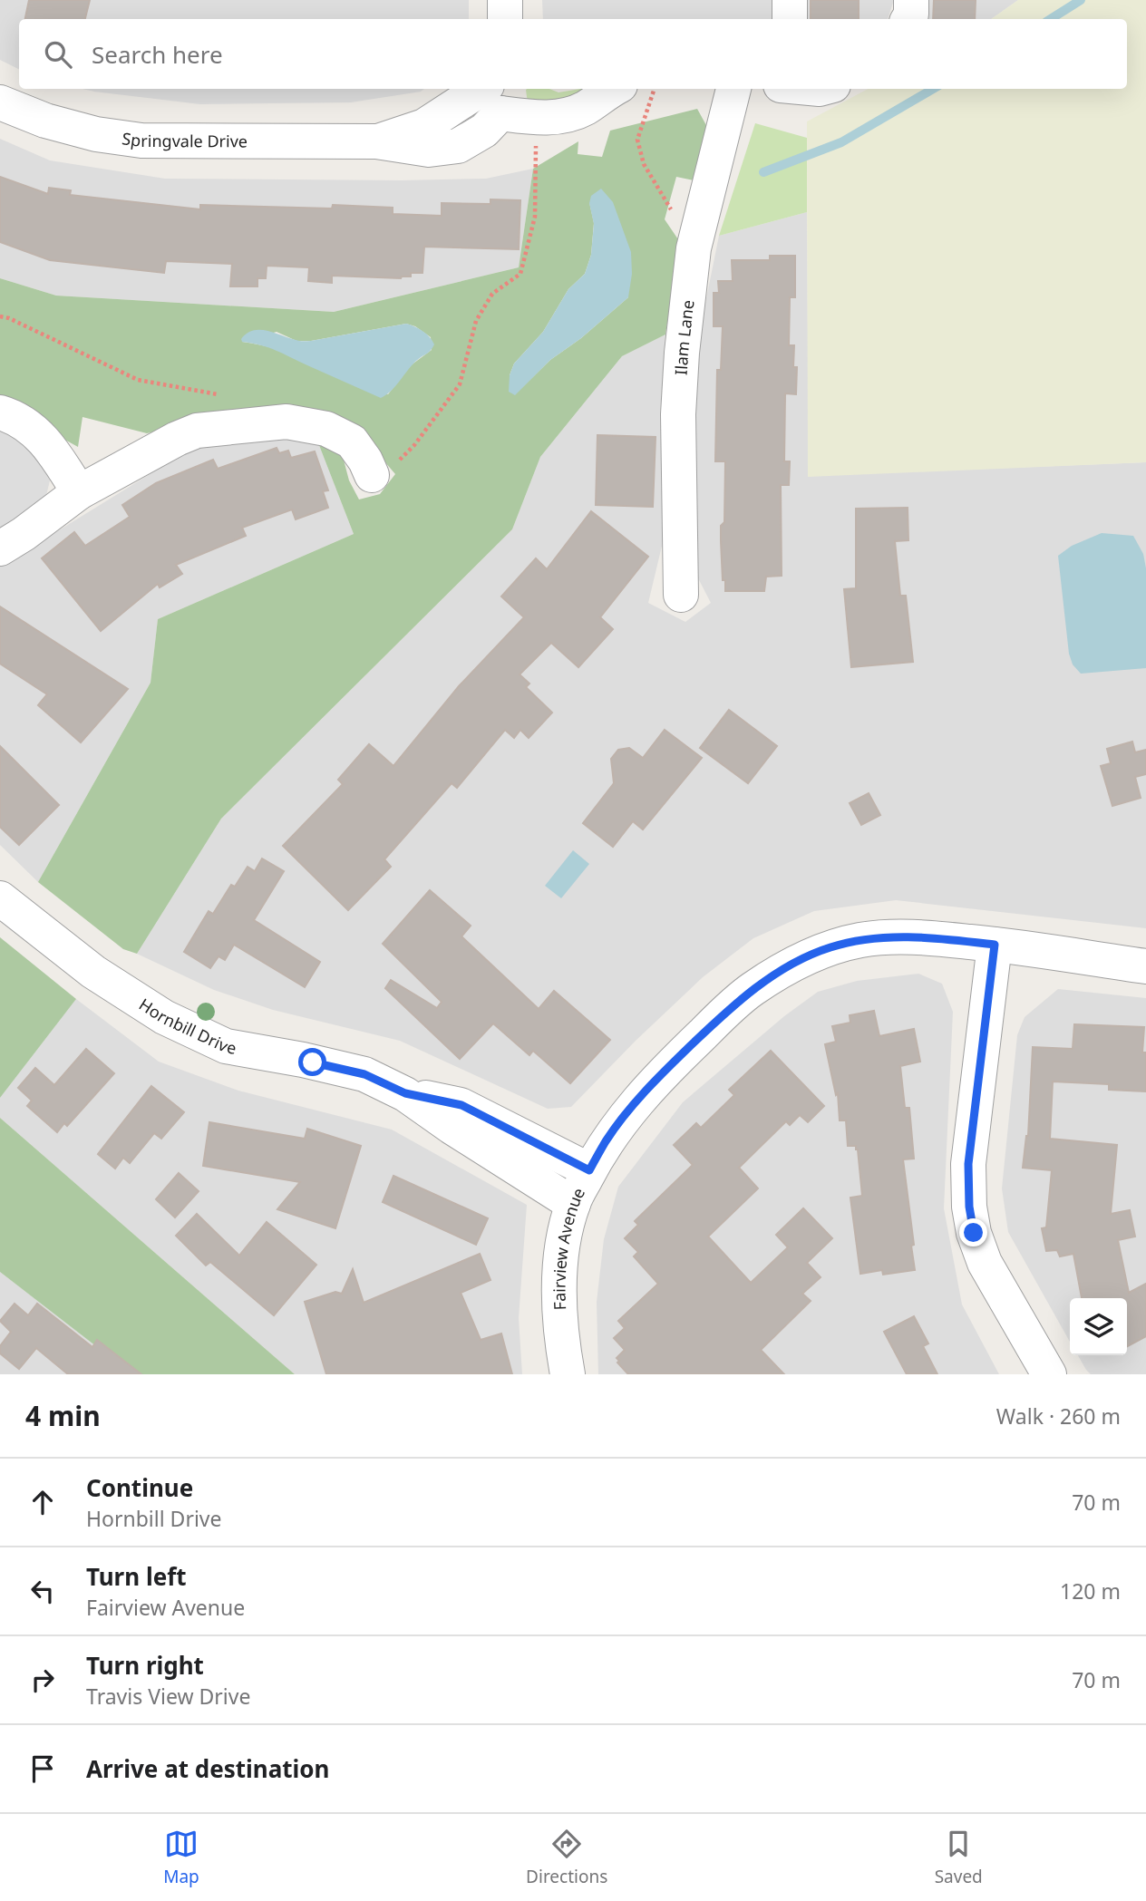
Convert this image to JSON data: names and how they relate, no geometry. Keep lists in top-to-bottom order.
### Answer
{
  "streets": {
    "street": [
      "Springvale Drive",
      "Ilam Lane",
      "Hornbill Drive",
      "Fairview Avenue"
    ]
  },
  "crossings": [
    ["Hornbill Drive", "Fairview Avenue"]
  ],
  "page": {
    "search": "Search here",
    "heading": ["4 min", "Walk · 260 m"],
    "list": [
      ["Continue", "Hornbill Drive", "70 m"],
      ["Turn left", "Fairview Avenue", "120 m"],
      ["Turn right", "Travis View Drive", "70 m"],
      "Arrive at destination"
    ],
    "nav": ["Map", "Directions", "Saved"]
  }
}
